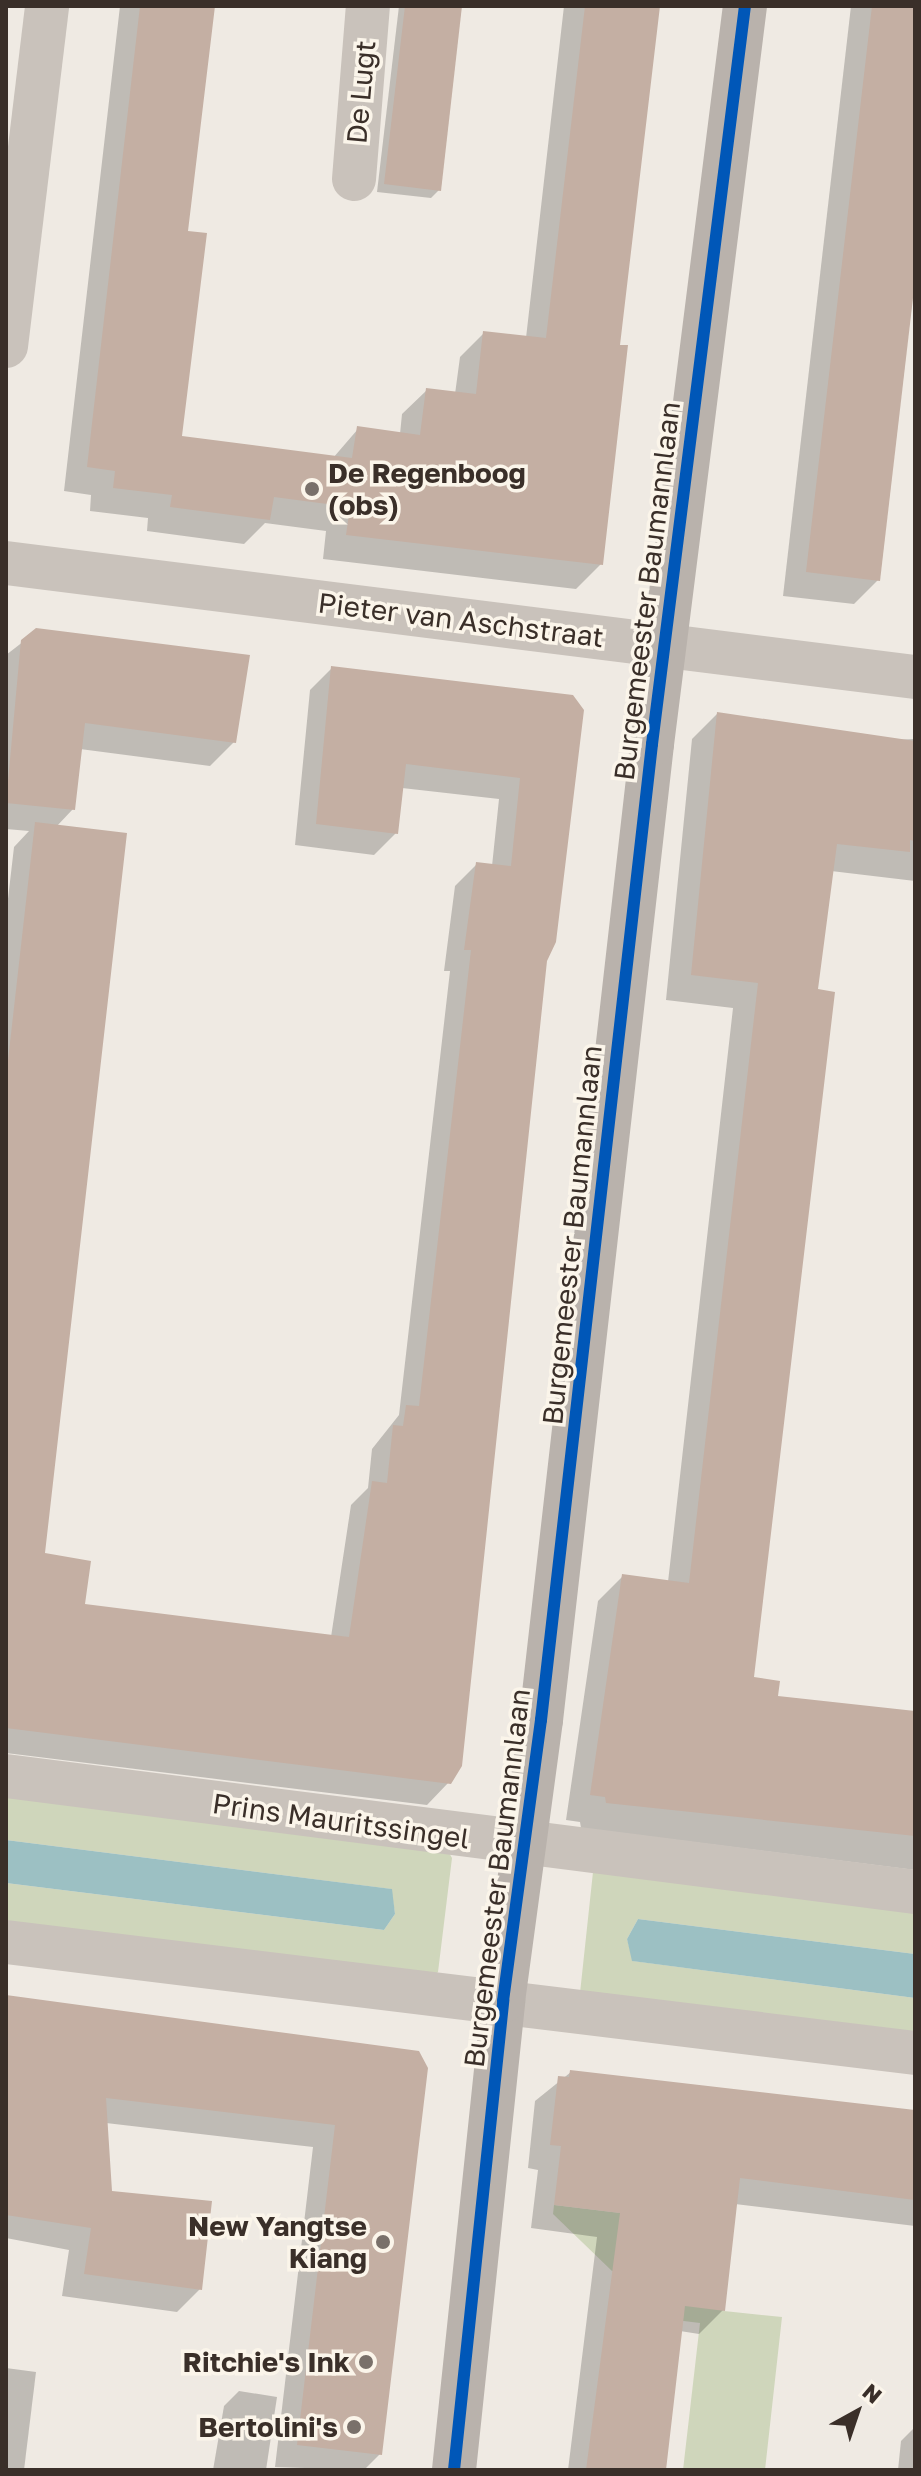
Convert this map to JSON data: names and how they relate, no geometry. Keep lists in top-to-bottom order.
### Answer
{
  "streets": {
    "street": [
      "De Lugt",
      "Burgemeester Baumannlaan",
      "Pieter van Aschstraat",
      "Prins Mauritssingel"
    ]
  },
  "crossings": [
    ["Burgemeester Baumannlaan", "Pieter van Aschstraat"],
    ["Burgemeester Baumannlaan", "Prins Mauritssingel"]
  ],
  "places": [
    "De Regenboog (obs)",
    "New Yangtse Kiang",
    "Ritchie's Ink",
    "Bertolini's"
  ],
  "north": "top right"
}
